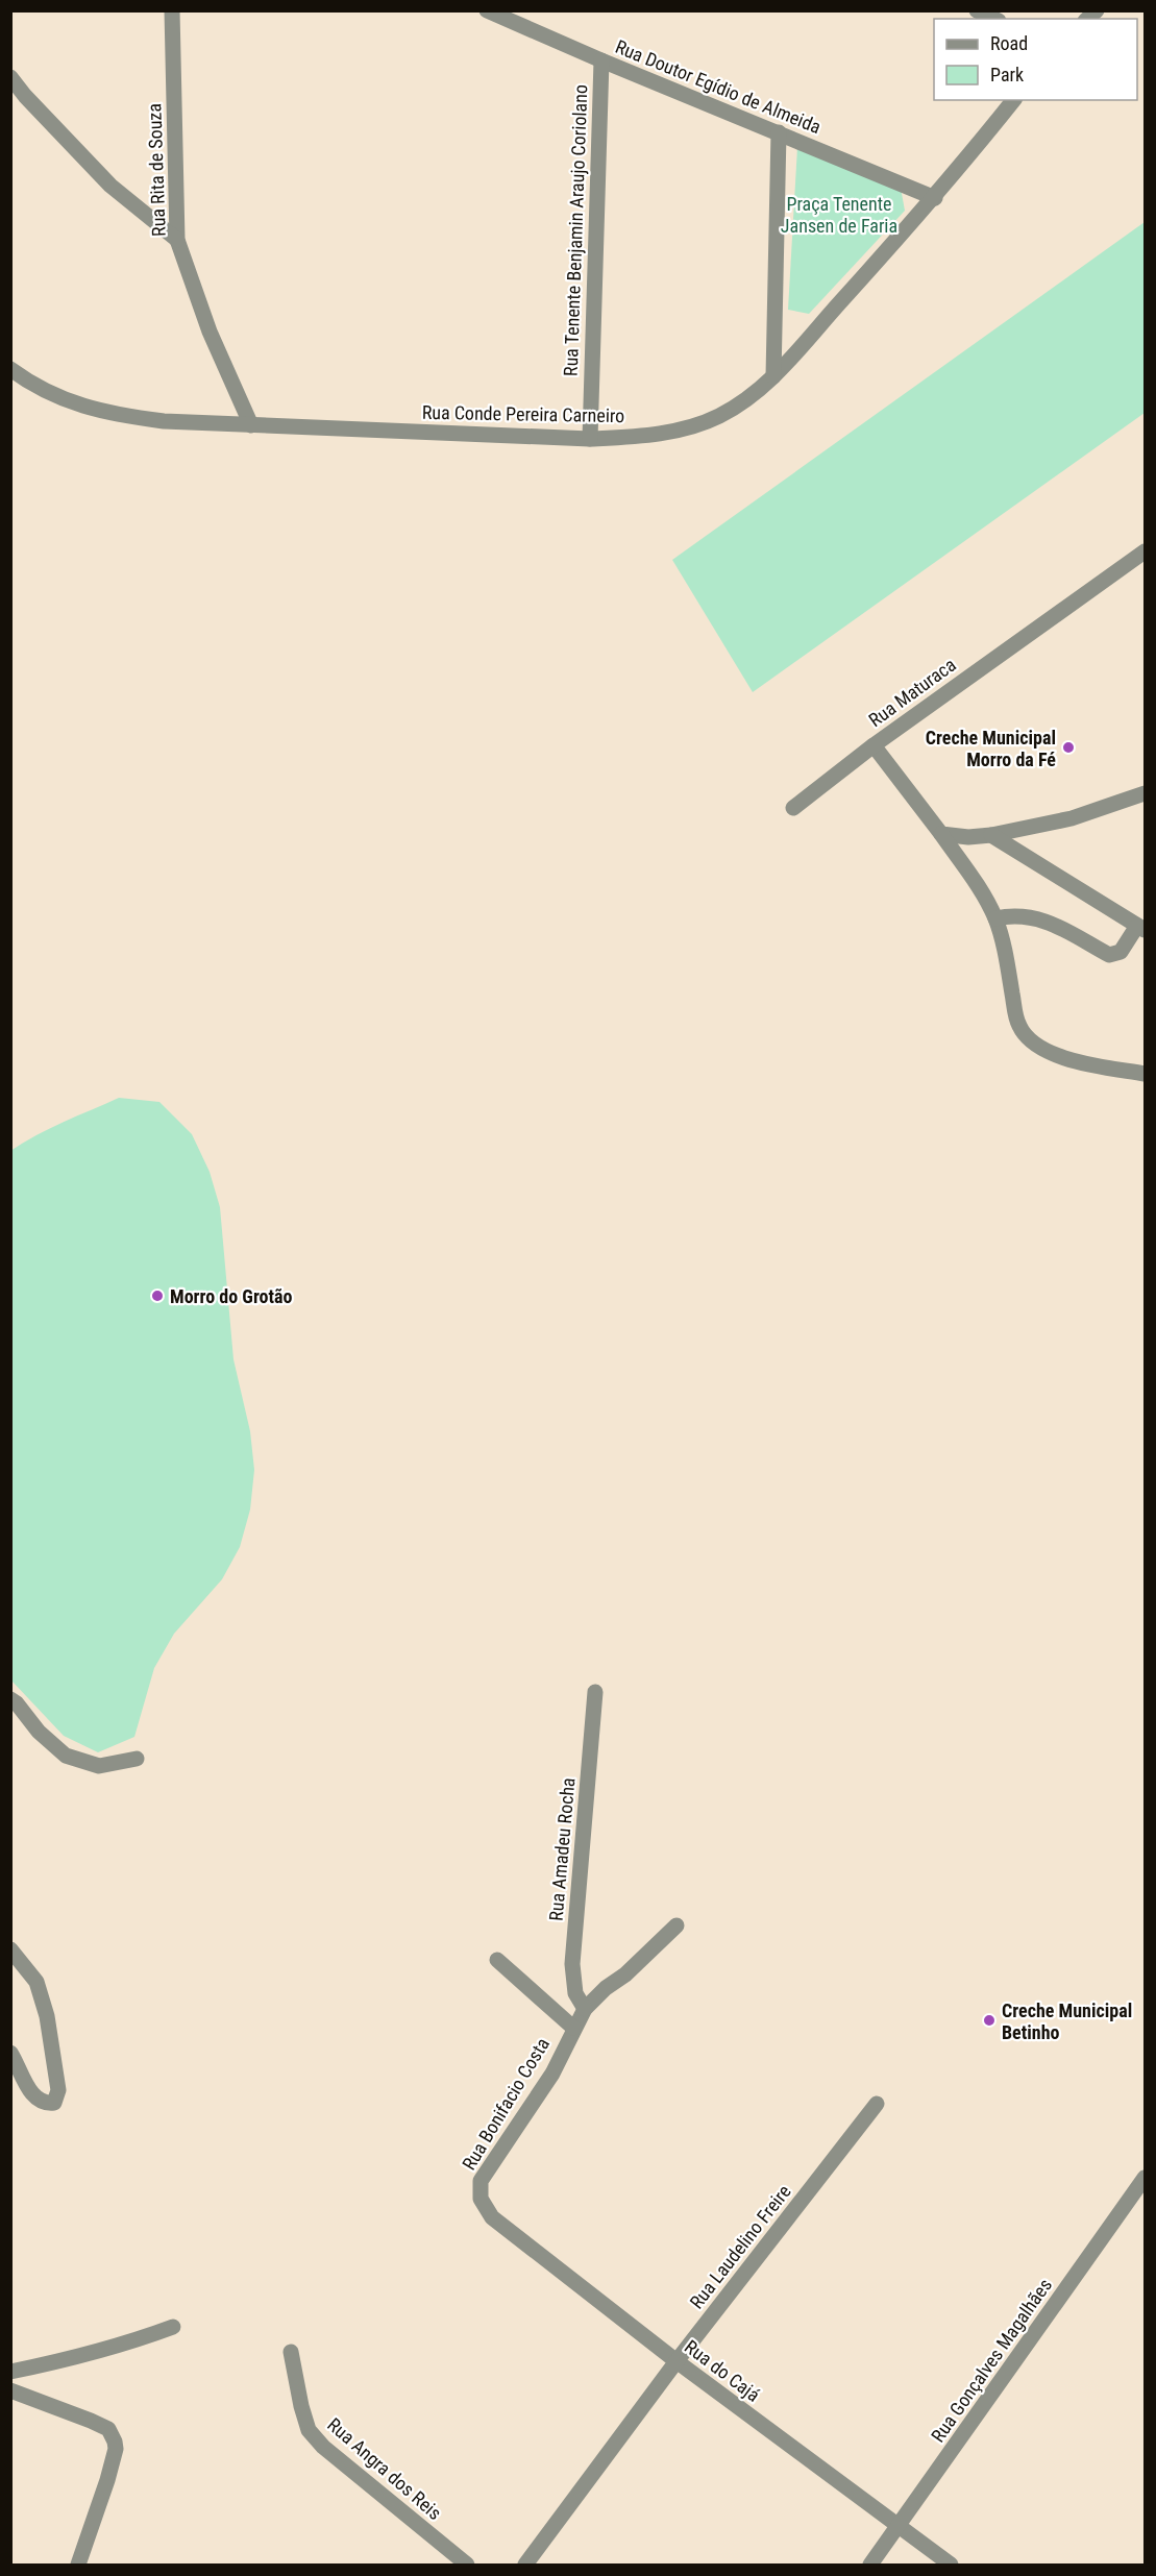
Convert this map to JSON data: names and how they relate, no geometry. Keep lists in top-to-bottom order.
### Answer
{
  "streets": {
    "street": [
      "Rua Doutor Egídio de Almeida",
      "Rua Rita de Souza",
      "Rua Tenente Benjamin Araujo Coriolano",
      "Rua Conde Pereira Carneiro",
      "Rua Maturaca",
      "Rua Amadeu Rocha",
      "Rua Bonifacio Costa",
      "Rua Laudelino Freire",
      "Rua Gonçalves Magalhães",
      "Rua do Cajá",
      "Rua Angra dos Reis"
    ]
  },
  "crossings": [
    ["Rua Doutor Egídio de Almeida", "Rua Tenente Benjamin Araujo Coriolano"],
    ["Rua Doutor Egídio de Almeida", "Rua Conde Pereira Carneiro"],
    ["Rua Rita de Souza", "Rua Conde Pereira Carneiro"],
    ["Rua Tenente Benjamin Araujo Coriolano", "Rua Conde Pereira Carneiro"],
    ["Rua Amadeu Rocha", "Rua Bonifacio Costa"],
    ["Rua Bonifacio Costa", "Rua do Cajá"],
    ["Rua Laudelino Freire", "Rua do Cajá"],
    ["Rua Gonçalves Magalhães", "Rua do Cajá"]
  ],
  "parks": ["Praça Tenente Jansen de Faria"],
  "places": ["Creche Municipal Morro da Fé", "Morro do Grotão", "Creche Municipal Betinho"],
  "legend": ["Road", "Park"]
}
